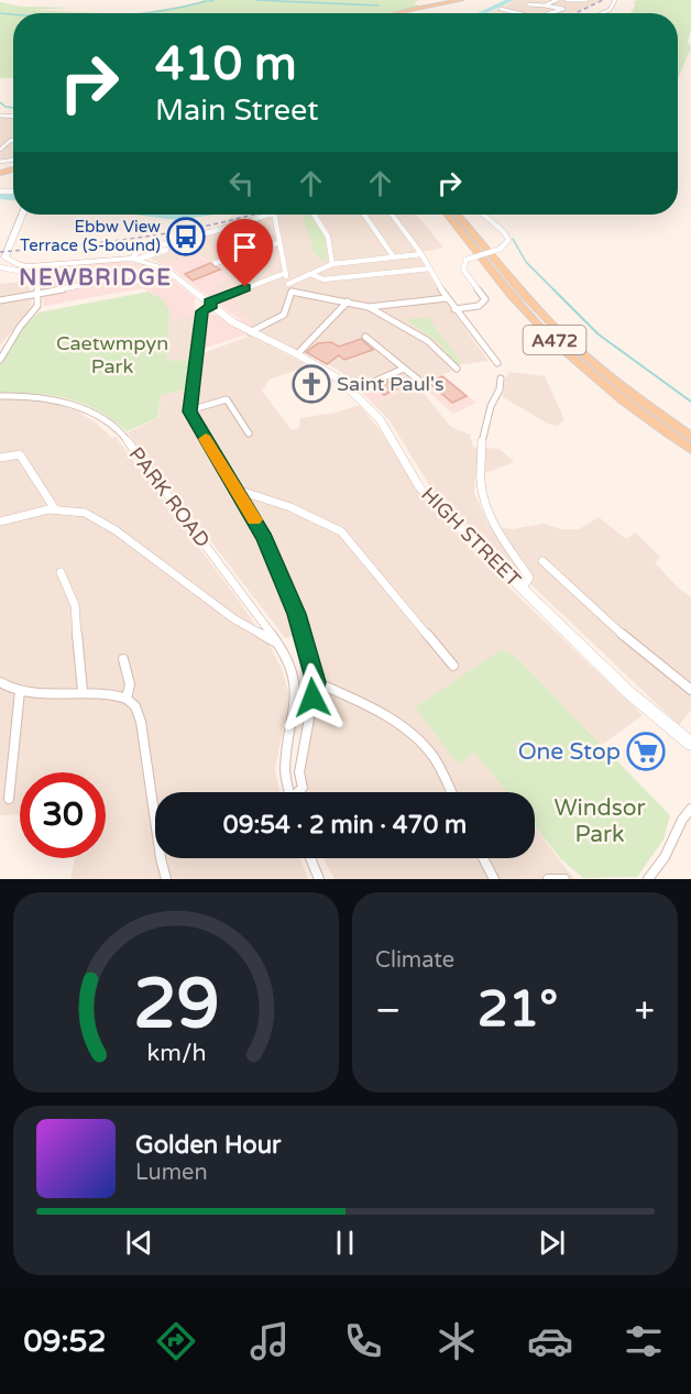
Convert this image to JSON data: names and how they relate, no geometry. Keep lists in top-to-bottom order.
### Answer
{
  "streets": {
    "main road": ["A472"],
    "street": ["PARK ROAD", "HIGH STREET"]
  },
  "districts": ["NEWBRIDGE"],
  "parks": ["Caetwmpyn Park", "Windsor Park"],
  "places": {
    "bus stop": ["Ebbw View Terrace (S-bound)"],
    "church": ["Saint Paul's"],
    "supermarket": ["One Stop"]
  },
  "page": {
    "turn": ["410 m", "Main Street"],
    "limit": "30",
    "trip": "09:54 · 2 min · 470 m",
    "tile": "Climate",
    "heat": ["−", "21°", "+"],
    "song": ["Golden Hour", "Lumen"],
    "tabs": "09:52",
    "gauge": ["29", "km/h"]
  }
}
